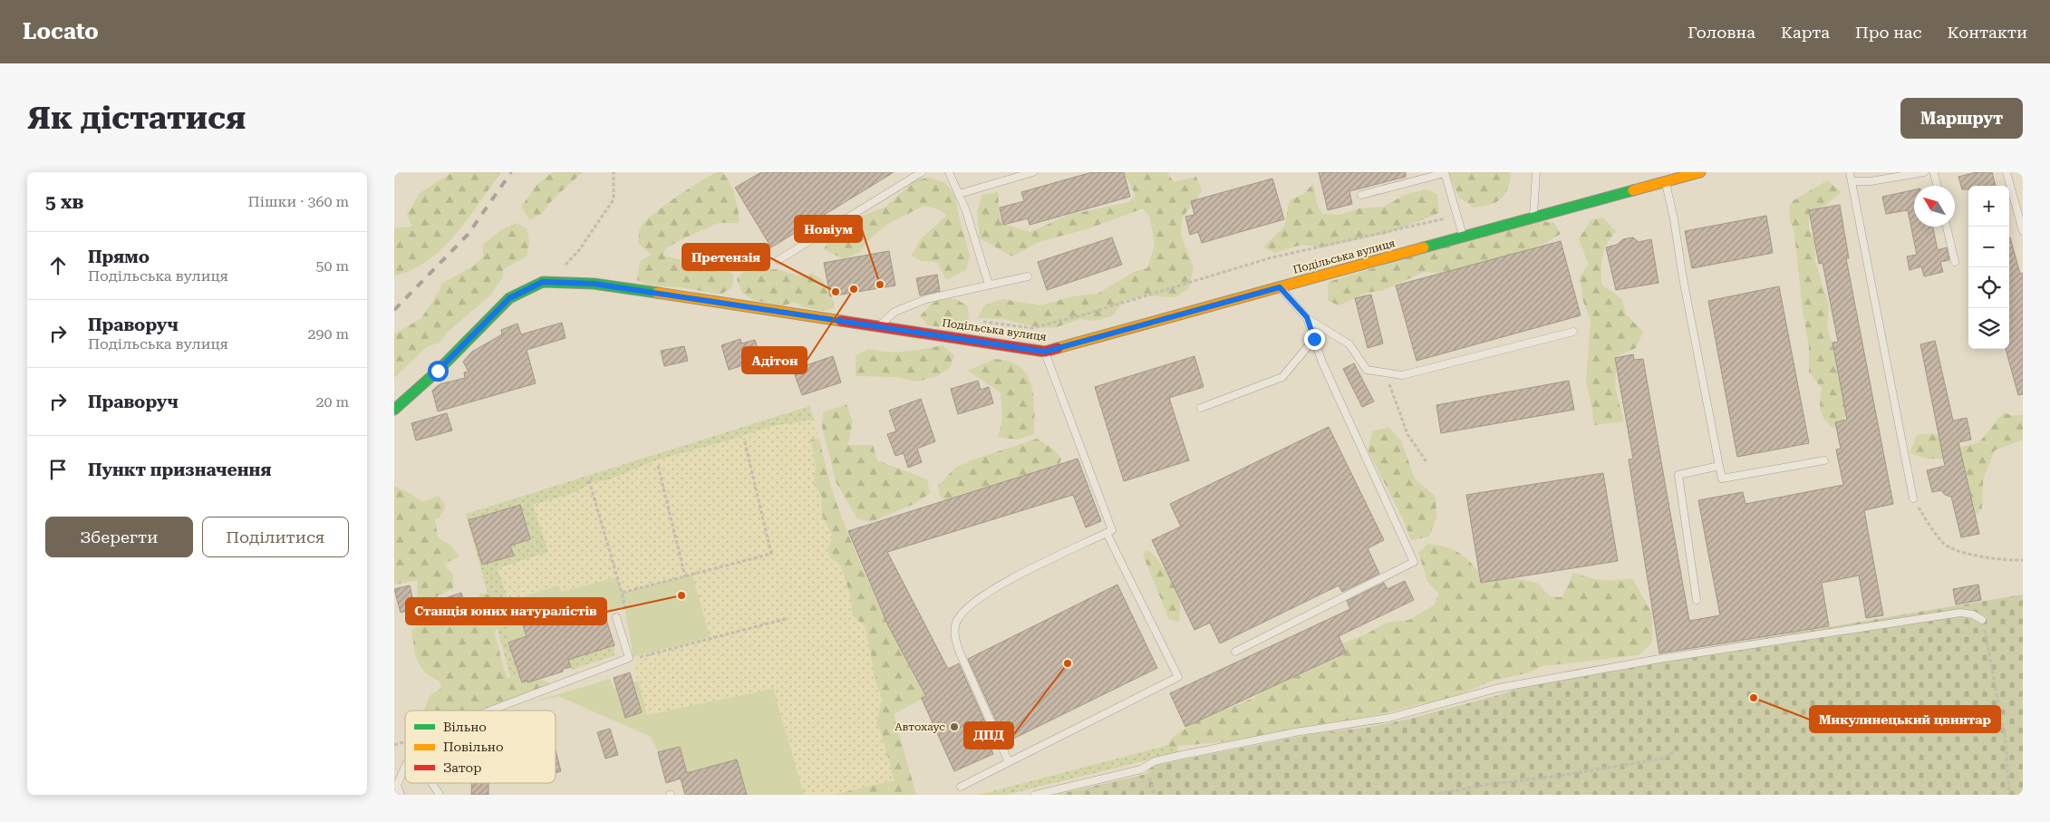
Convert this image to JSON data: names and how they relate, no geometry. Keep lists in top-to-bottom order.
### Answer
{
  "streets": {
    "street": ["Подільська вулиця"]
  },
  "places": [
    "Новіум",
    "Адітон",
    "Претензія",
    "Станція юних натуралістів",
    "ДПД",
    "Микулинецький цвинтар",
    "Автохаус"
  ],
  "legend": ["Вільно", "Повільно", "Затор"],
  "north": "top left",
  "page": {
    "header": "Locato",
    "nav": [
      "Головна",
      "Карта",
      "Про нас",
      "Контакти"
    ],
    "buttons": [
      "Маршрут",
      ["Зберегти", "Поділитися"]
    ],
    "title": "Як дістатися",
    "heading": ["5 хв", "Пішки · 360 m"],
    "map_buttons": ["+", "−"],
    "list": [
      ["Прямо", "Подільська вулиця", "50 m"],
      ["Праворуч", "Подільська вулиця", "290 m"],
      ["Праворуч", "20 m"],
      "Пункт призначення"
    ]
  }
}
